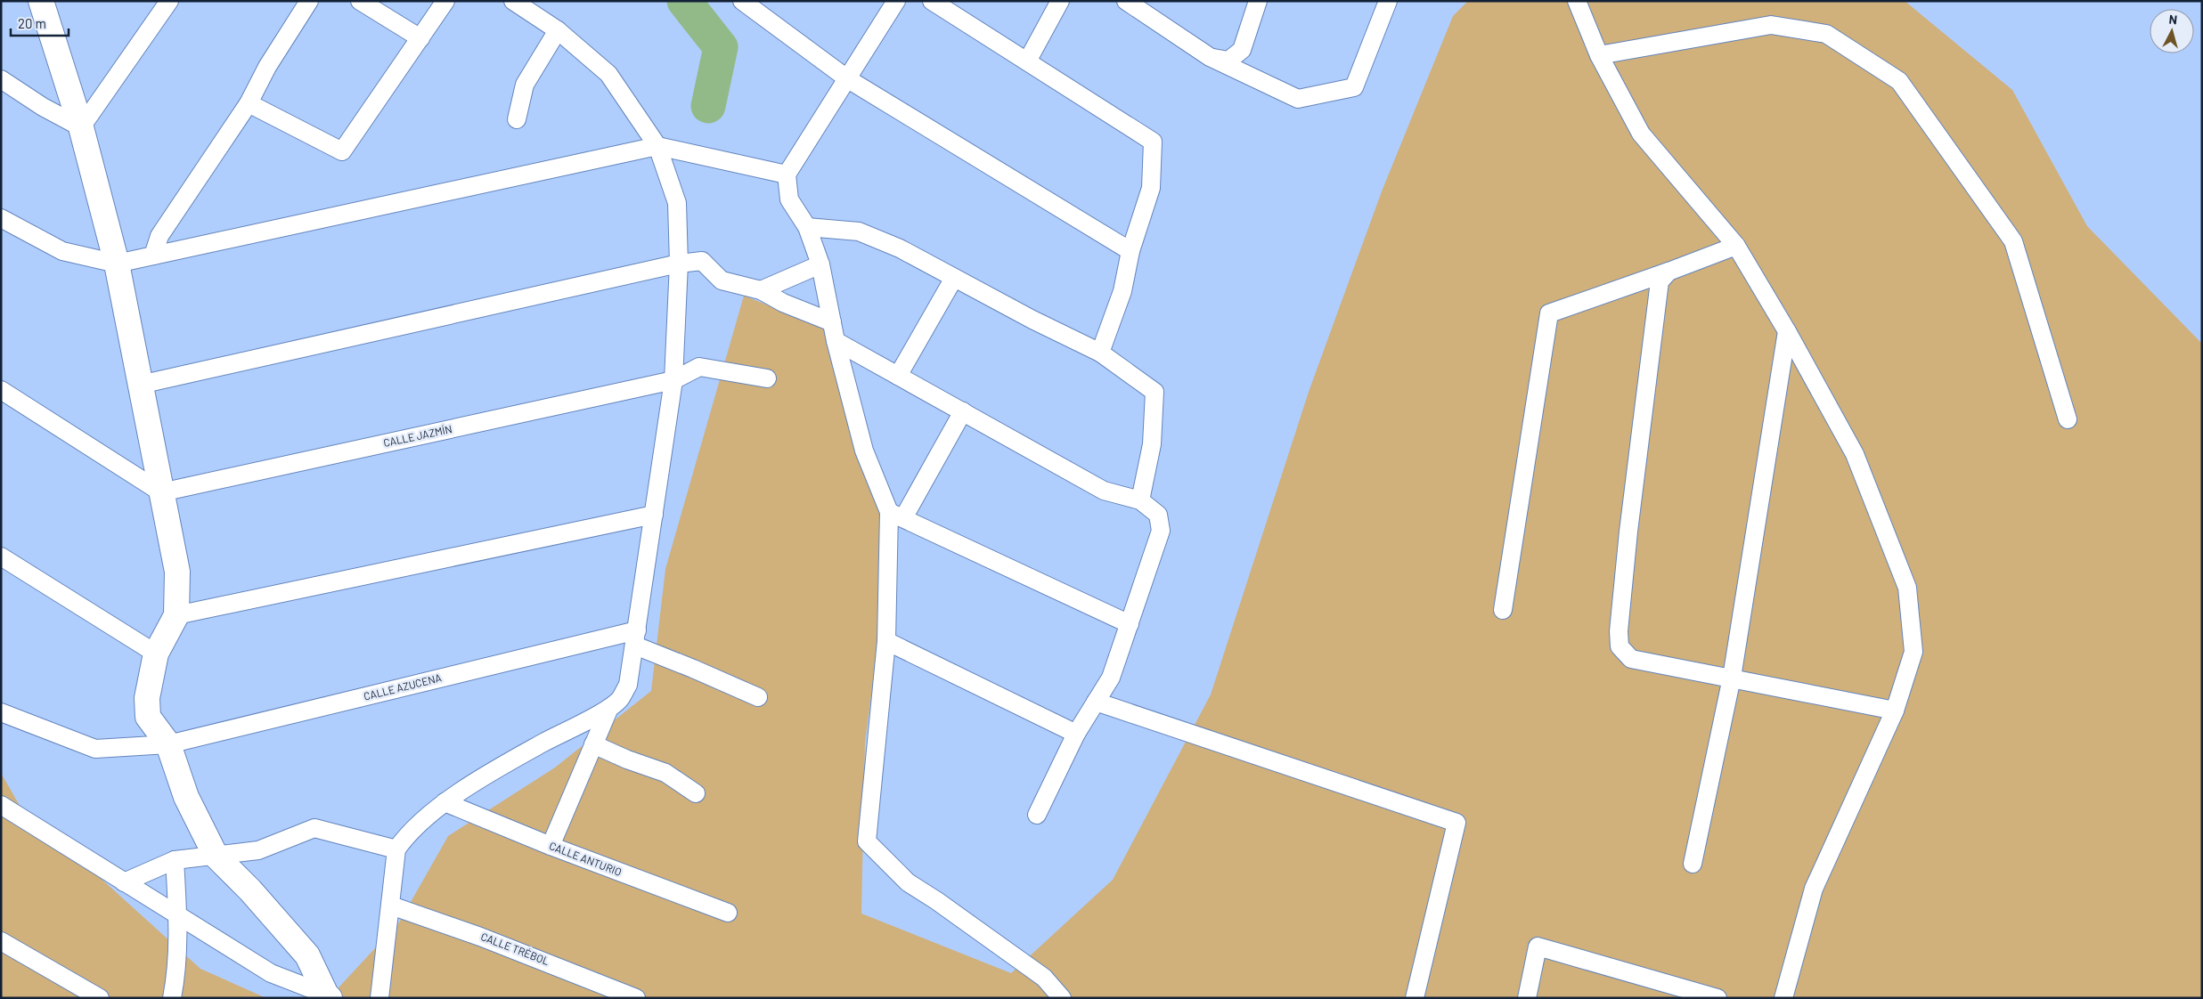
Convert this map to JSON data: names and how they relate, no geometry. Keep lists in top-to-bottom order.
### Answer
{
  "streets": {
    "street": [
      "CALLE JAZMÍN",
      "CALLE AZUCENA",
      "CALLE ANTURIO",
      "CALLE TRÉBOL"
    ]
  },
  "scale_bar": "20 m",
  "north": "top"
}
